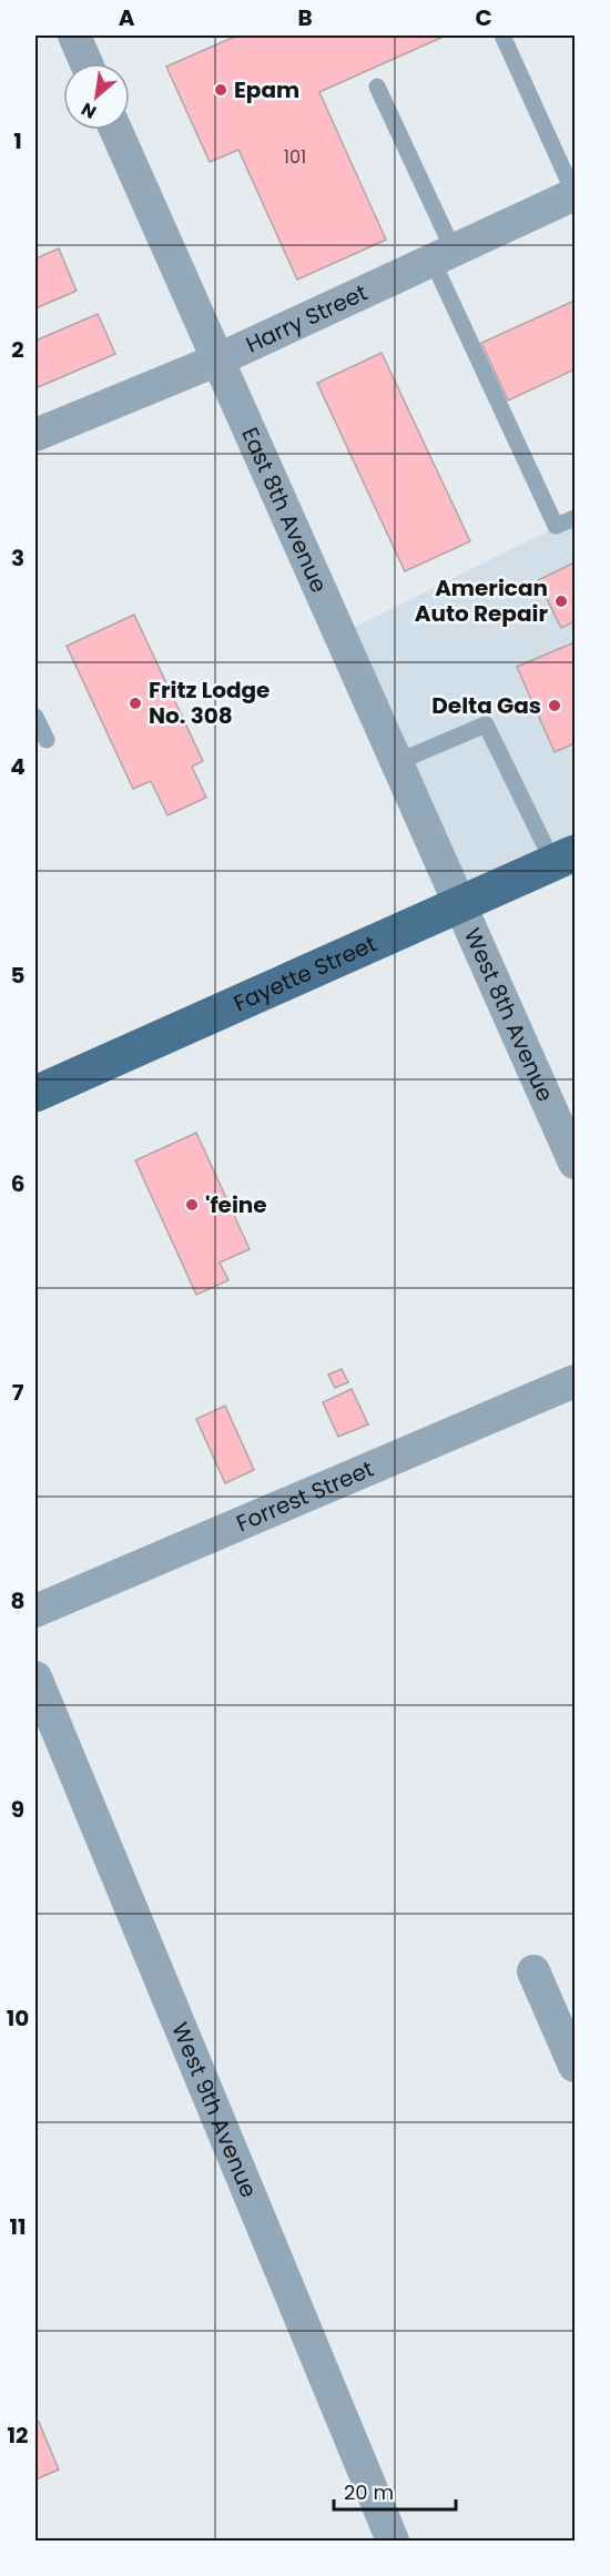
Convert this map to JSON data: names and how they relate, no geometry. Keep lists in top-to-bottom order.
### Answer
{
  "streets": {
    "main road": ["Fayette Street"],
    "street": [
      "Harry Street",
      "East 8th Avenue",
      "West 8th Avenue",
      "Forrest Street",
      "West 9th Avenue"
    ]
  },
  "crossings": [
    ["Harry Street", "East 8th Avenue"],
    ["East 8th Avenue", "Fayette Street"],
    ["East 8th Avenue", "West 8th Avenue"],
    ["Fayette Street", "West 8th Avenue"]
  ],
  "places": [
    "Epam",
    "American Auto Repair",
    "Fritz Lodge No. 308",
    "Delta Gas",
    "'feine"
  ],
  "house_numbers": ["101"],
  "scale_bar": "20 m",
  "north": "bottom left",
  "grid": {
    "columns": ["A", "B", "C"],
    "rows": [
      "1",
      "2",
      "3",
      "4",
      "5",
      "6",
      "7",
      "8",
      "9",
      "10",
      "11",
      "12"
    ]
  }
}
